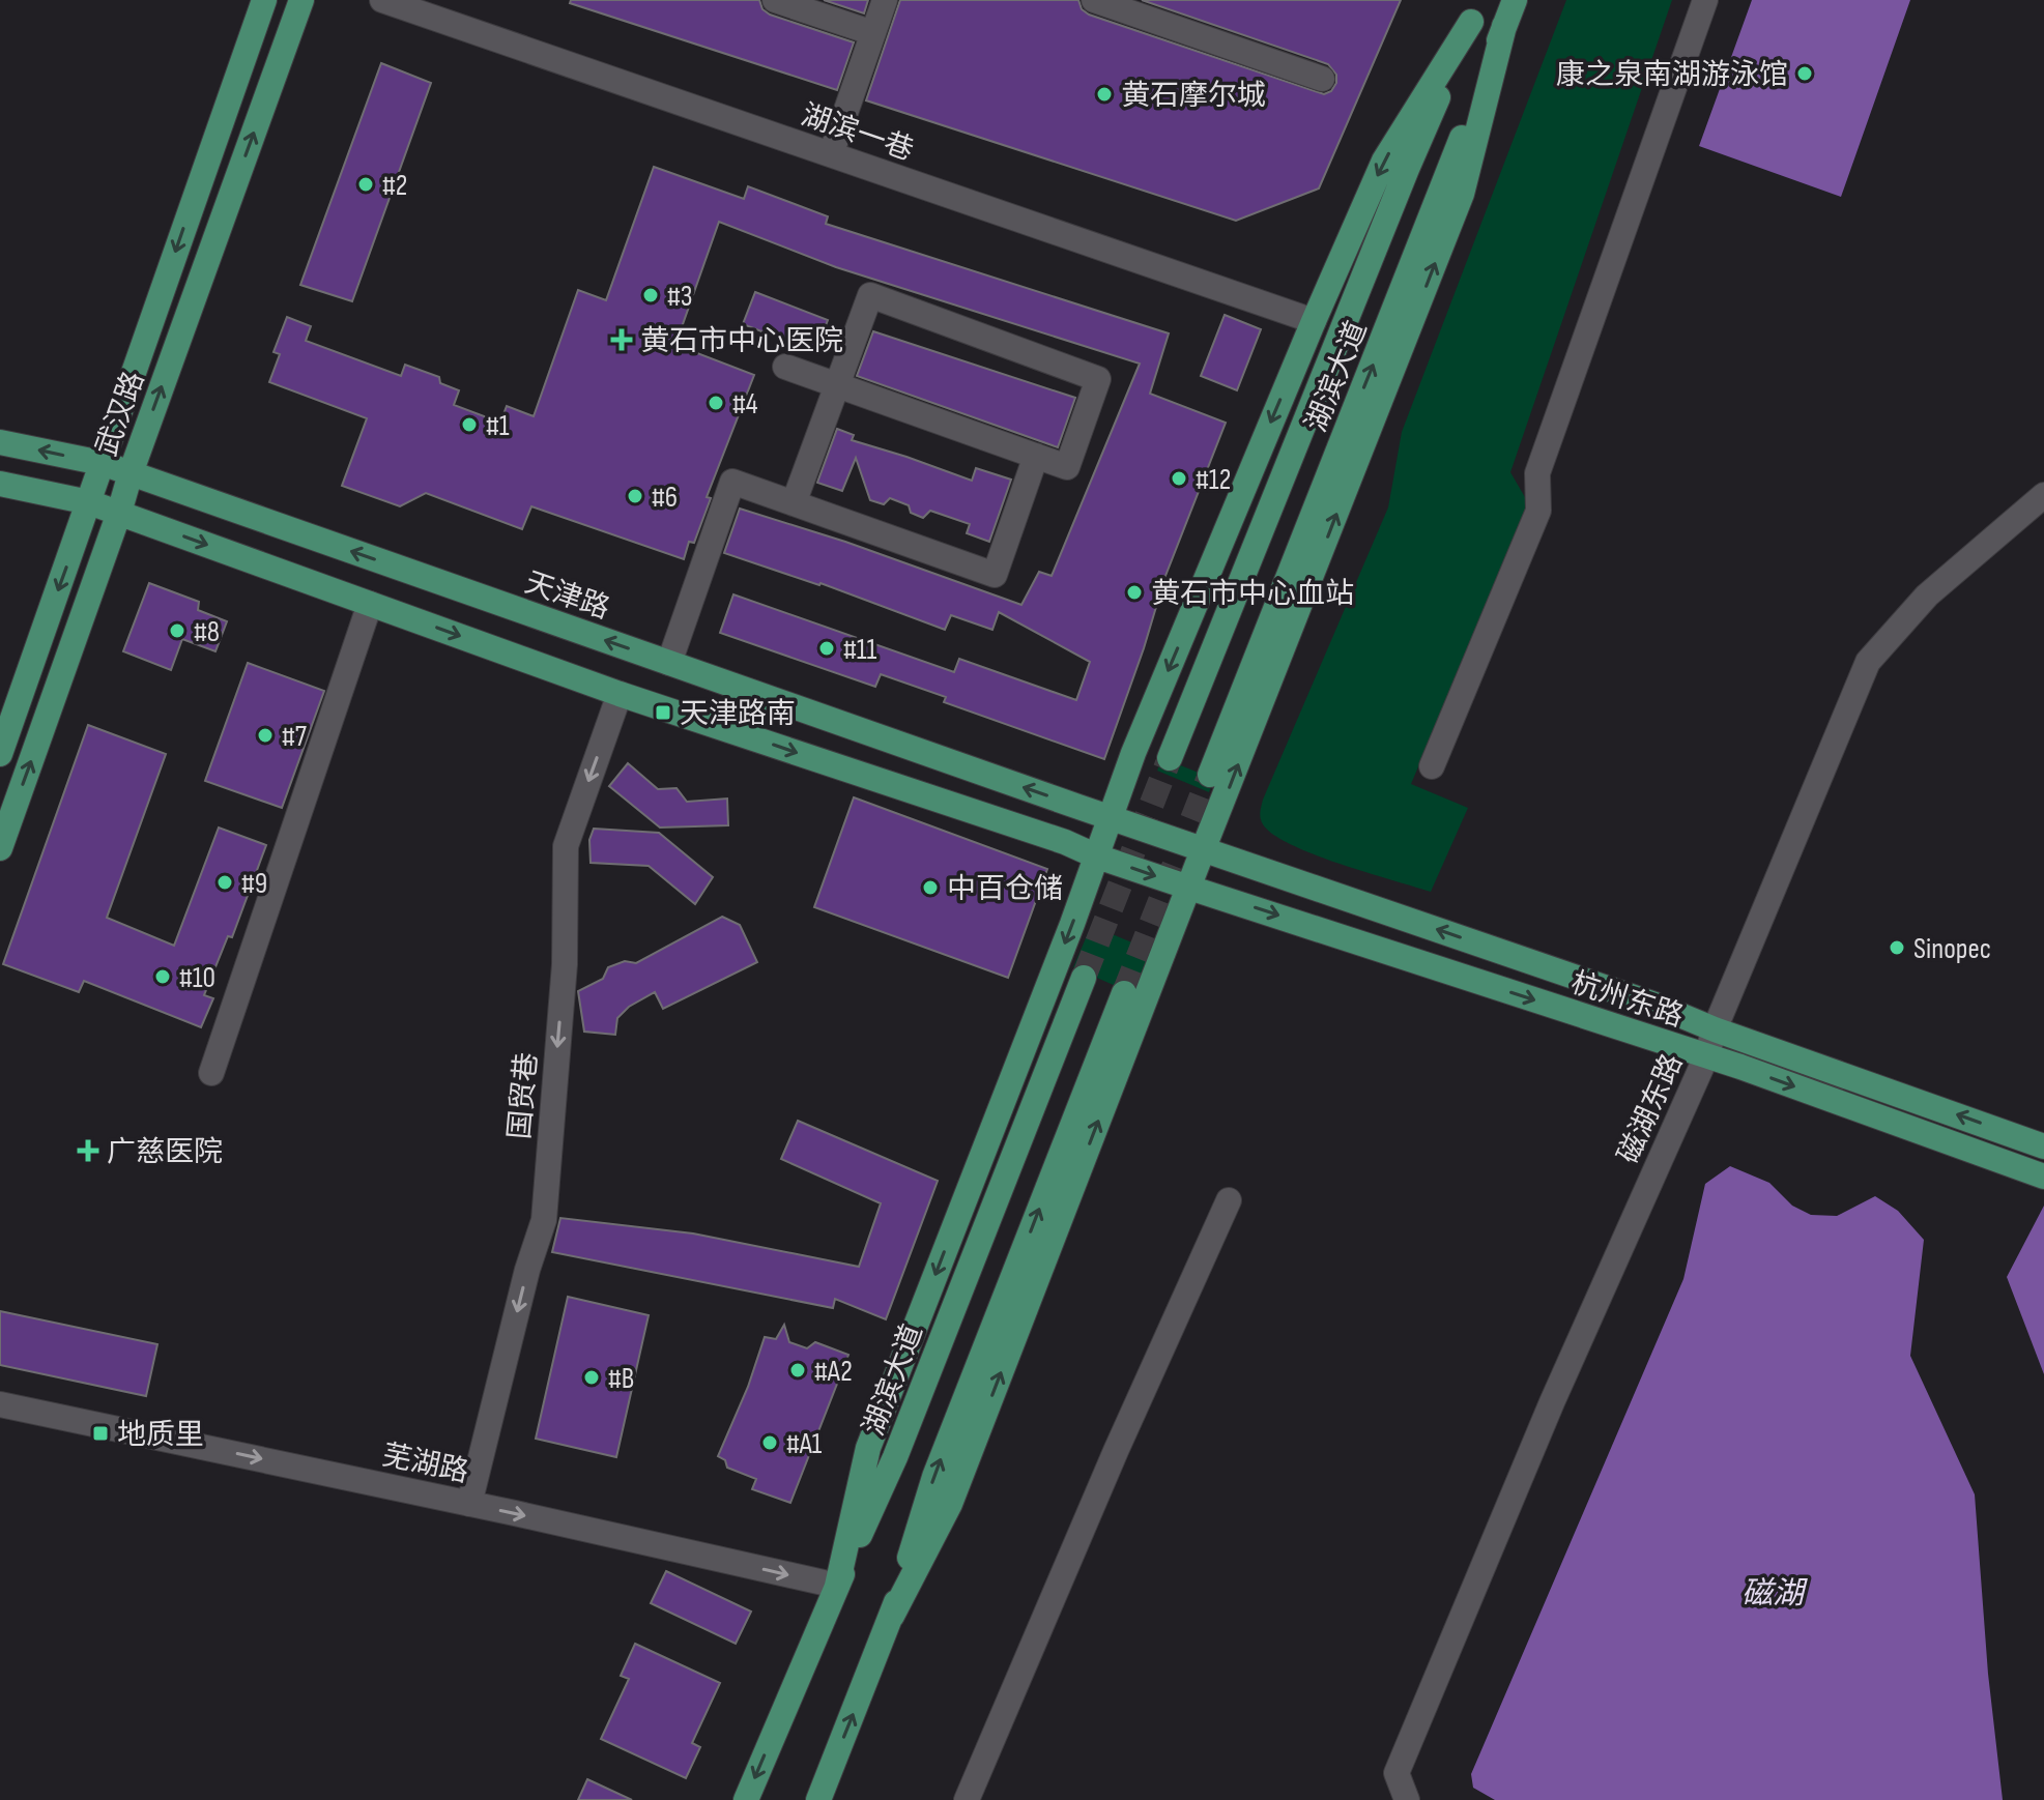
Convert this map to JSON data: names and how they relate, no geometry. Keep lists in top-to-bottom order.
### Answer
{
  "streets": {
    "main road": [
      "湖滨大道",
      "武汉路",
      "天津路",
      "杭州东路"
    ],
    "street": [
      "湖滨一巷",
      "国贸巷",
      "磁湖东路",
      "芜湖路"
    ]
  },
  "crossings": [
    ["湖滨大道", "芜湖路"],
    ["武汉路", "天津路"],
    ["天津路", "杭州东路"],
    ["杭州东路", "磁湖东路"],
    ["国贸巷", "芜湖路"]
  ],
  "one_way": ["国贸巷", "芜湖路"],
  "water": ["磁湖"],
  "places": {
    "other": [
      "康之泉南湖游泳馆",
      "黄石摩尔城",
      "#2",
      "#3",
      "#4",
      "#1",
      "#12",
      "#6",
      "黄石市中心血站",
      "#8",
      "#11",
      "#7",
      "#9",
      "中百仓储",
      "Sinopec",
      "#10",
      "#A2",
      "#B",
      "#A1"
    ],
    "health": ["黄石市中心医院", "广慈医院"],
    "transit": ["天津路南", "地质里"]
  }
}
